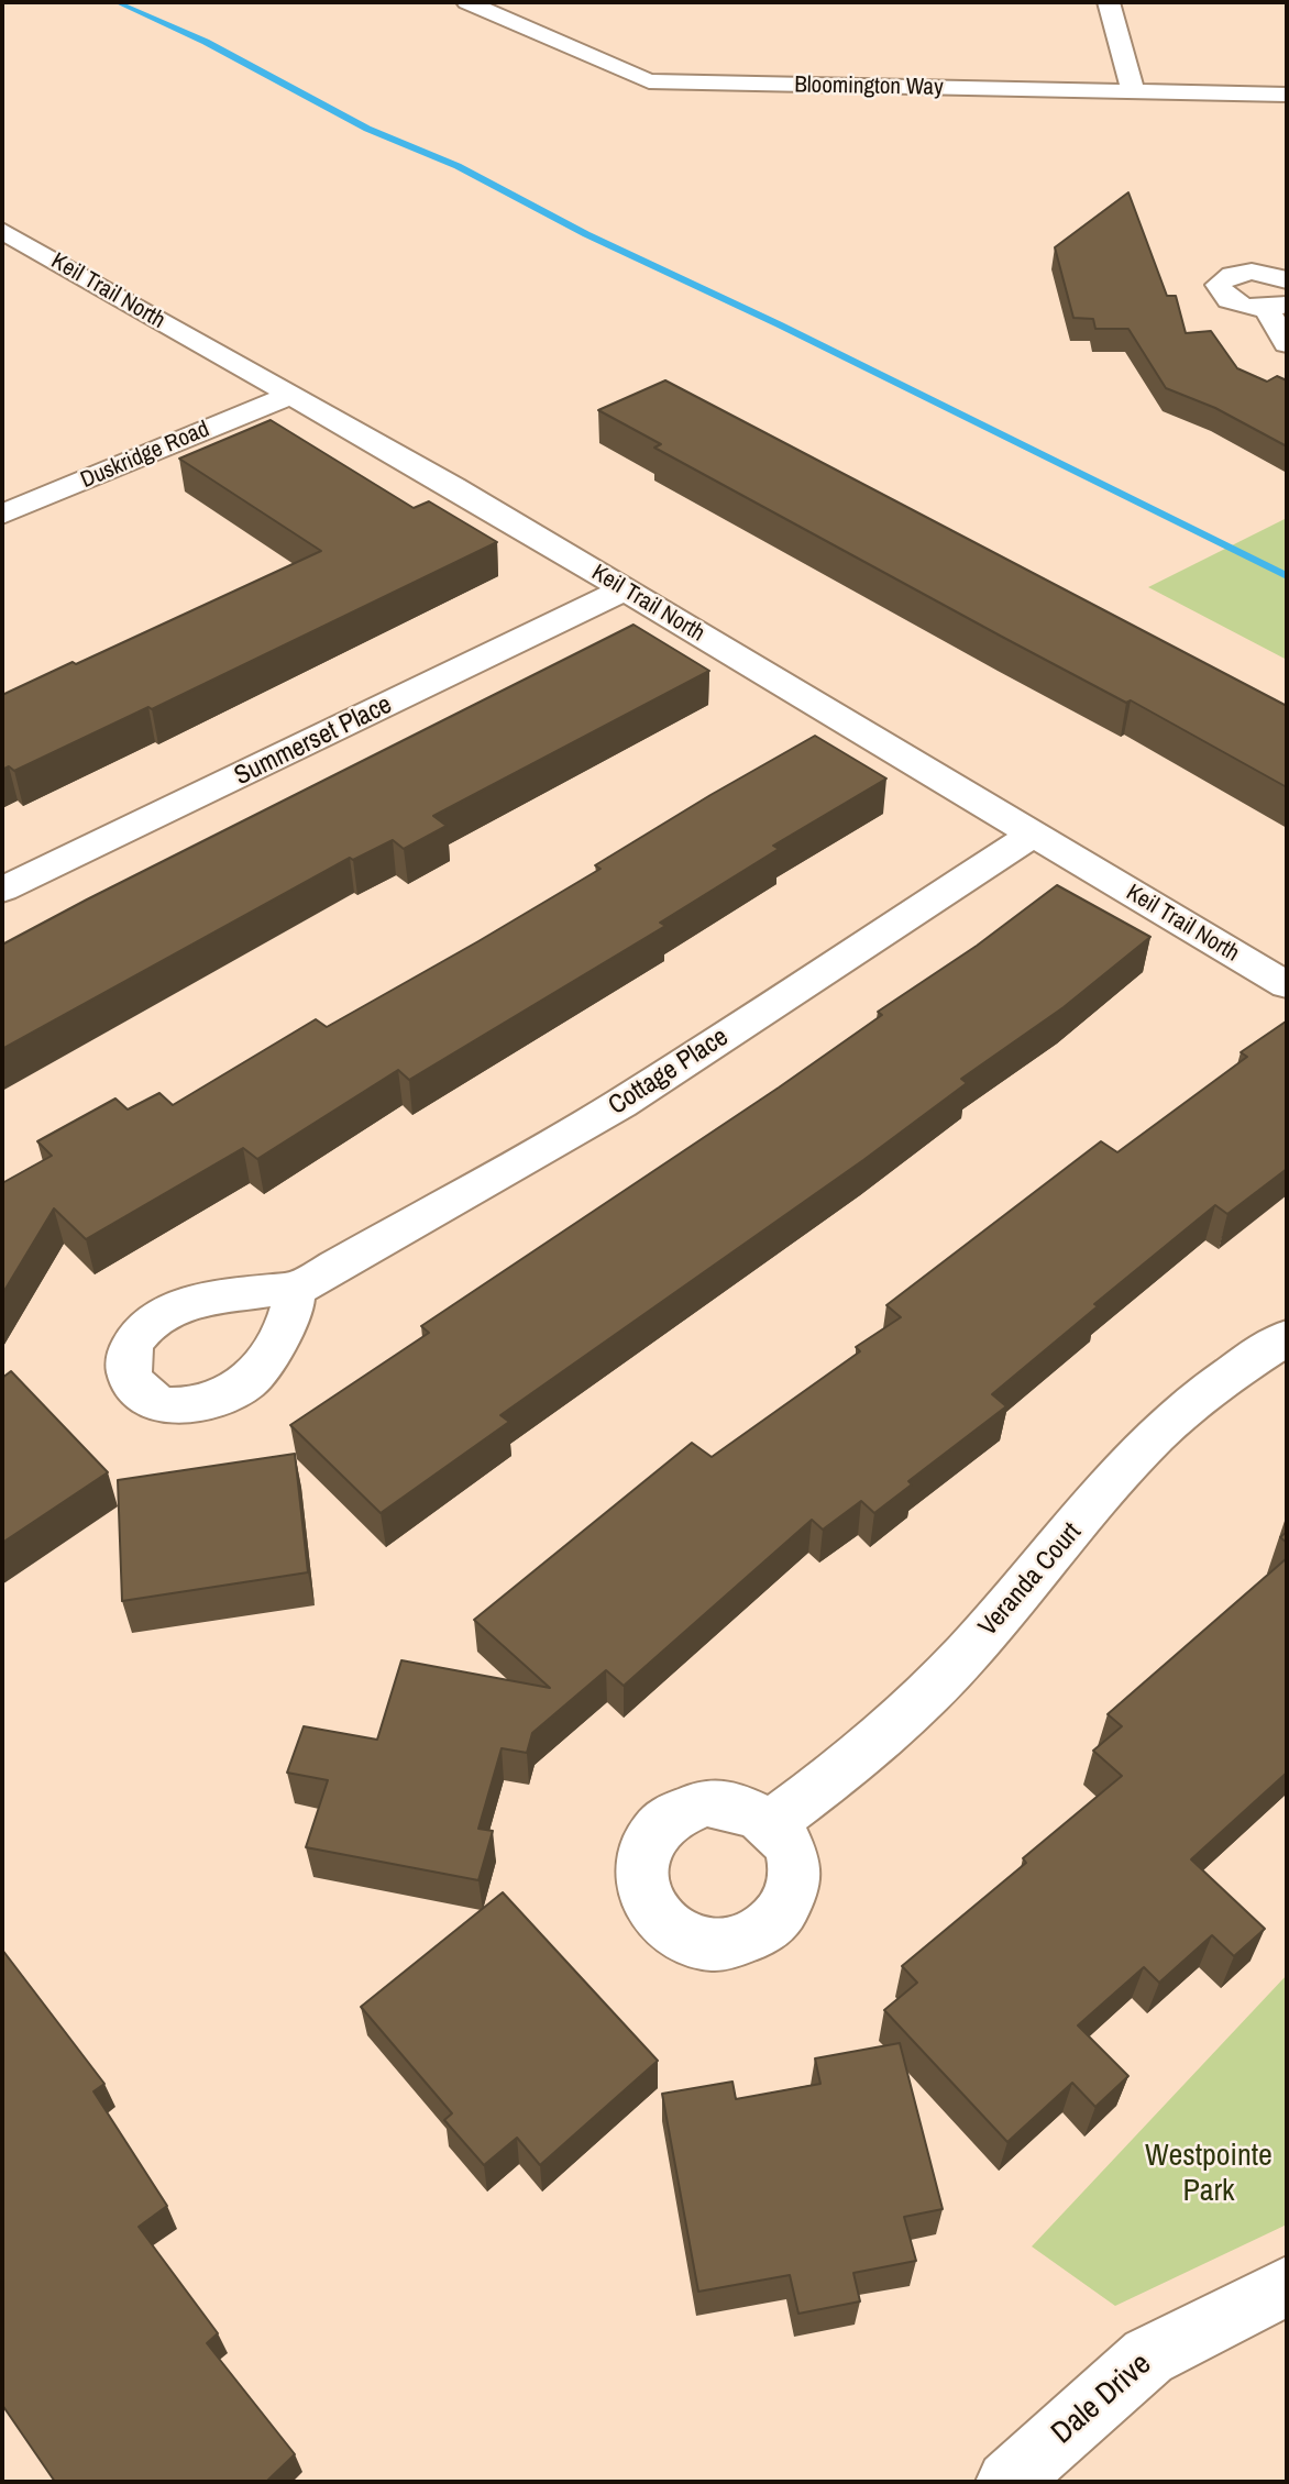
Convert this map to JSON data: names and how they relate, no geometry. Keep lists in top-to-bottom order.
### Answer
{
  "streets": {
    "street": [
      "Bloomington Way",
      "Keil Trail North",
      "Duskridge Road",
      "Summerset Place",
      "Cottage Place",
      "Veranda Court",
      "Dale Drive"
    ]
  },
  "crossings": [
    ["Keil Trail North", "Duskridge Road"],
    ["Keil Trail North", "Summerset Place"],
    ["Keil Trail North", "Cottage Place"]
  ],
  "parks": ["Westpointe Park"]
}
